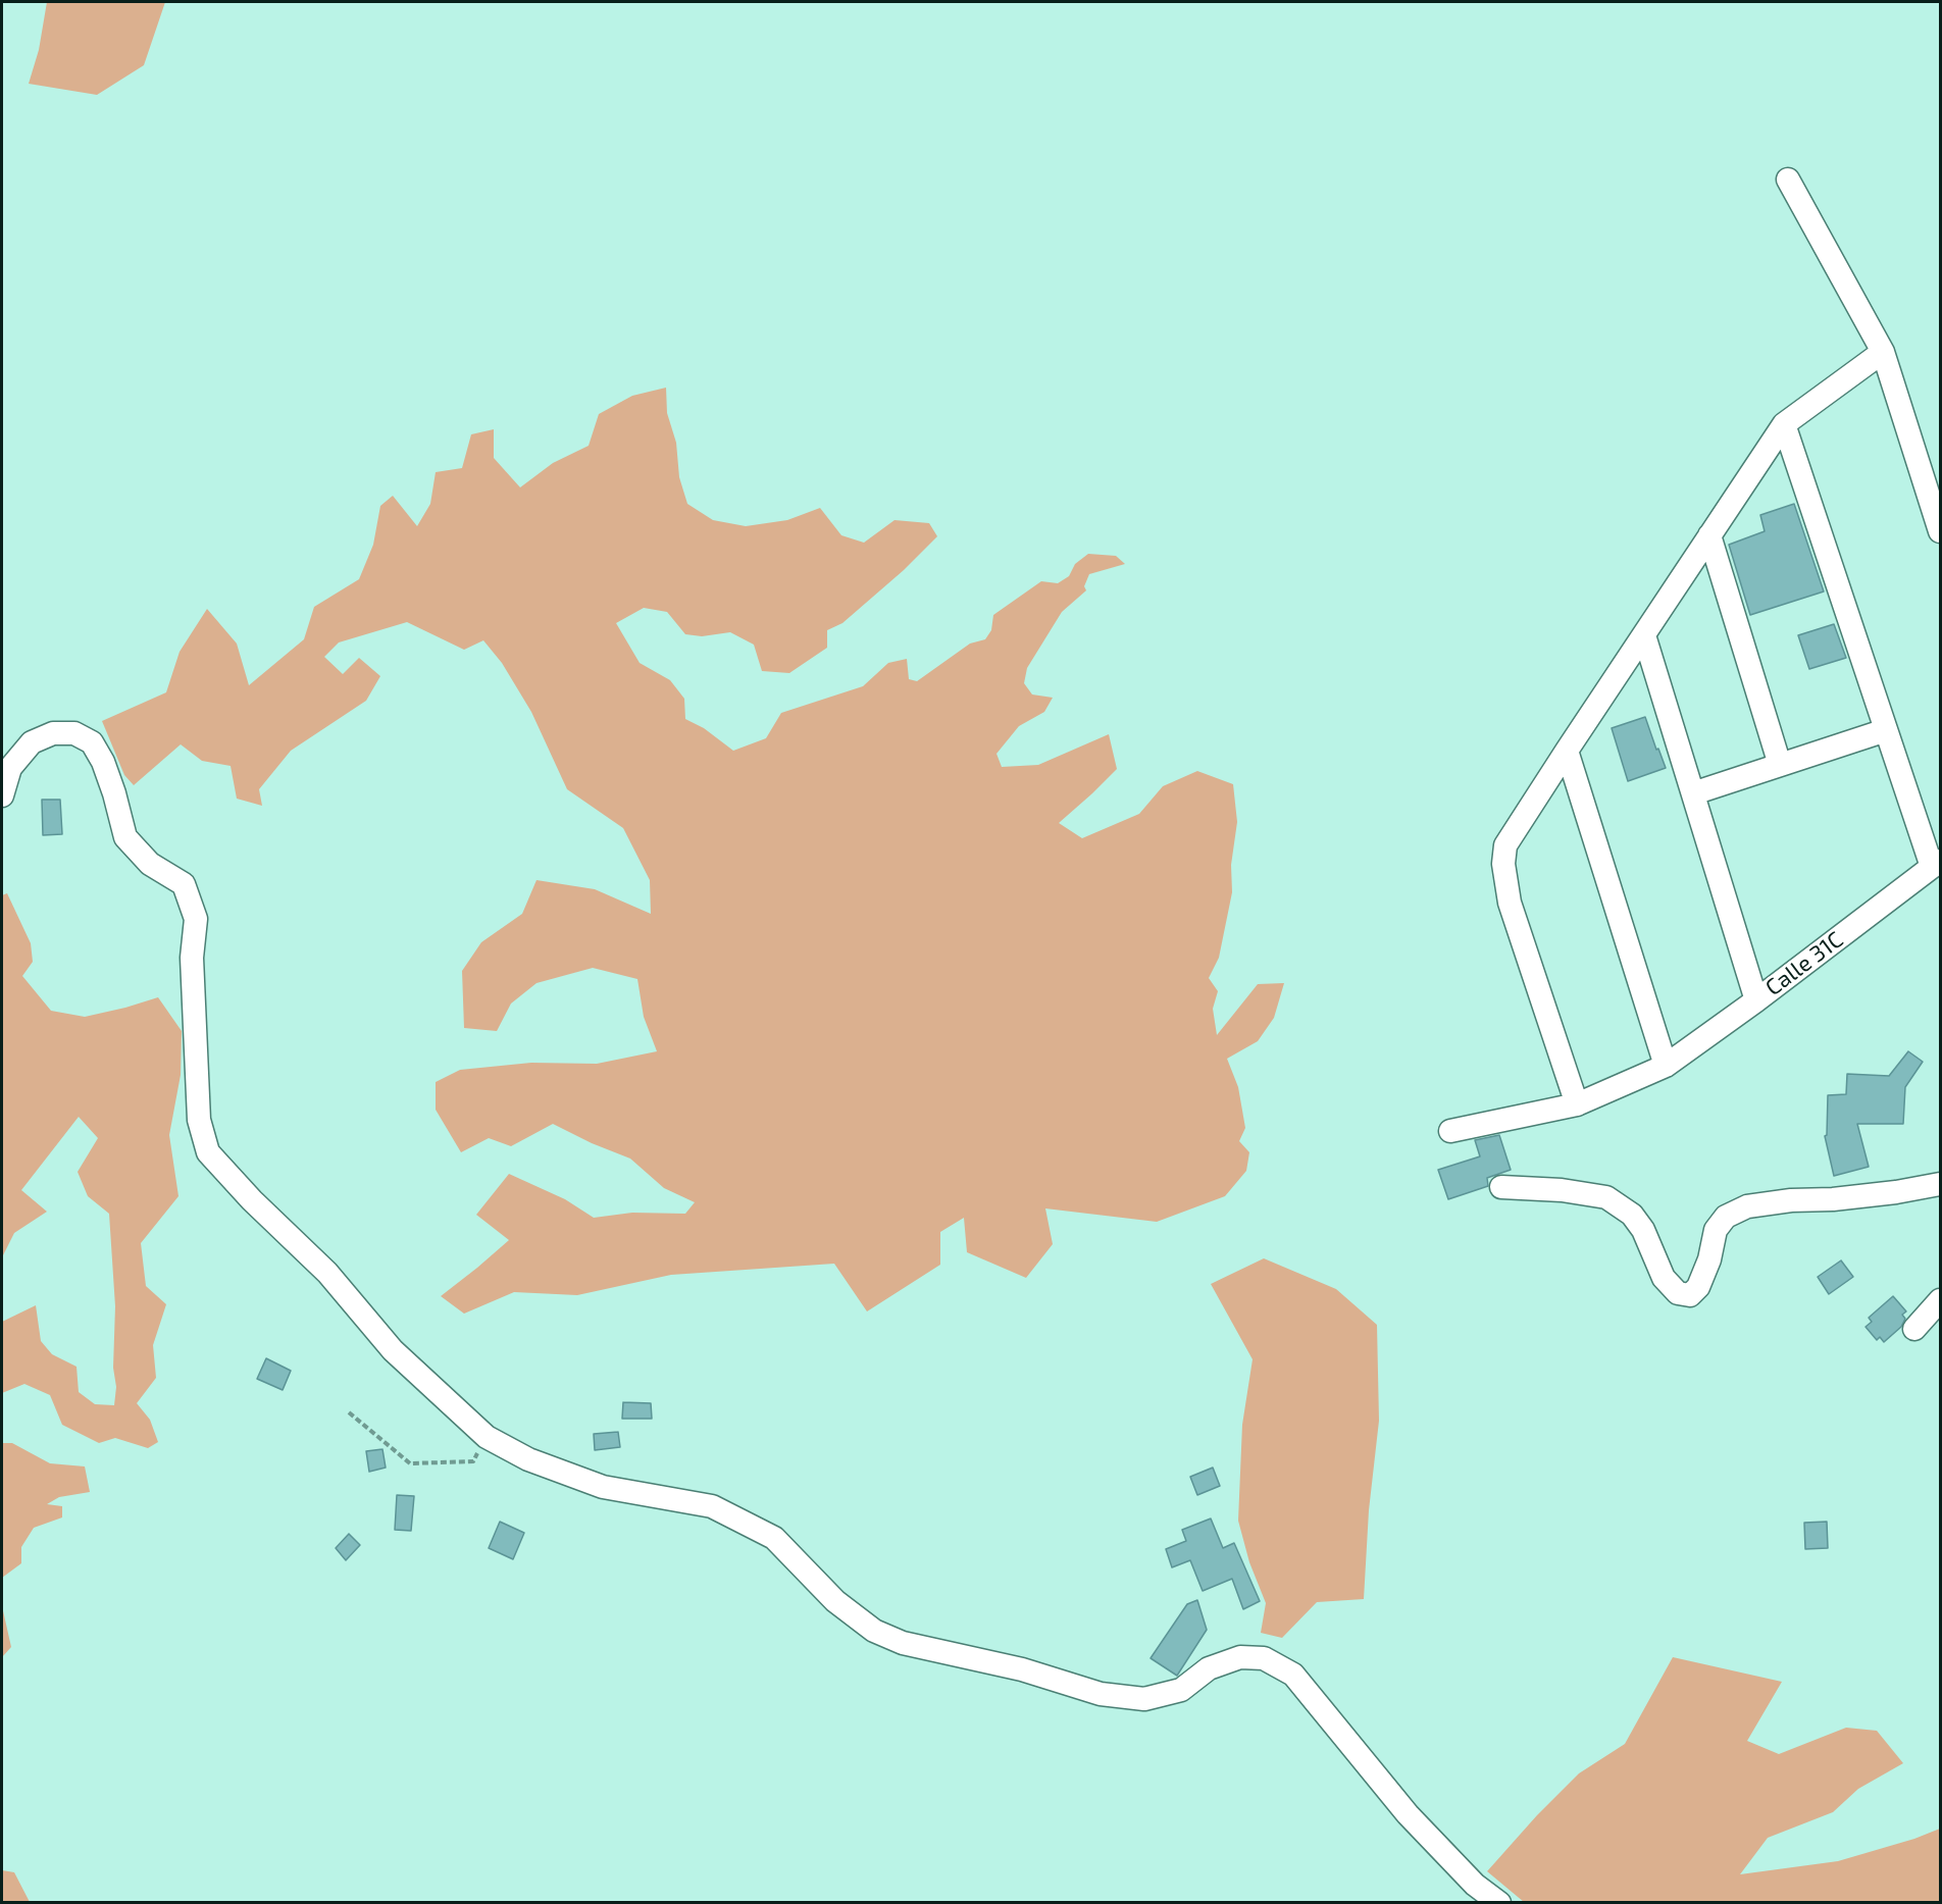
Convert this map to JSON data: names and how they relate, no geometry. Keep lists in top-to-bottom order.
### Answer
{
  "streets": {
    "street": ["Calle 31C"]
  }
}
